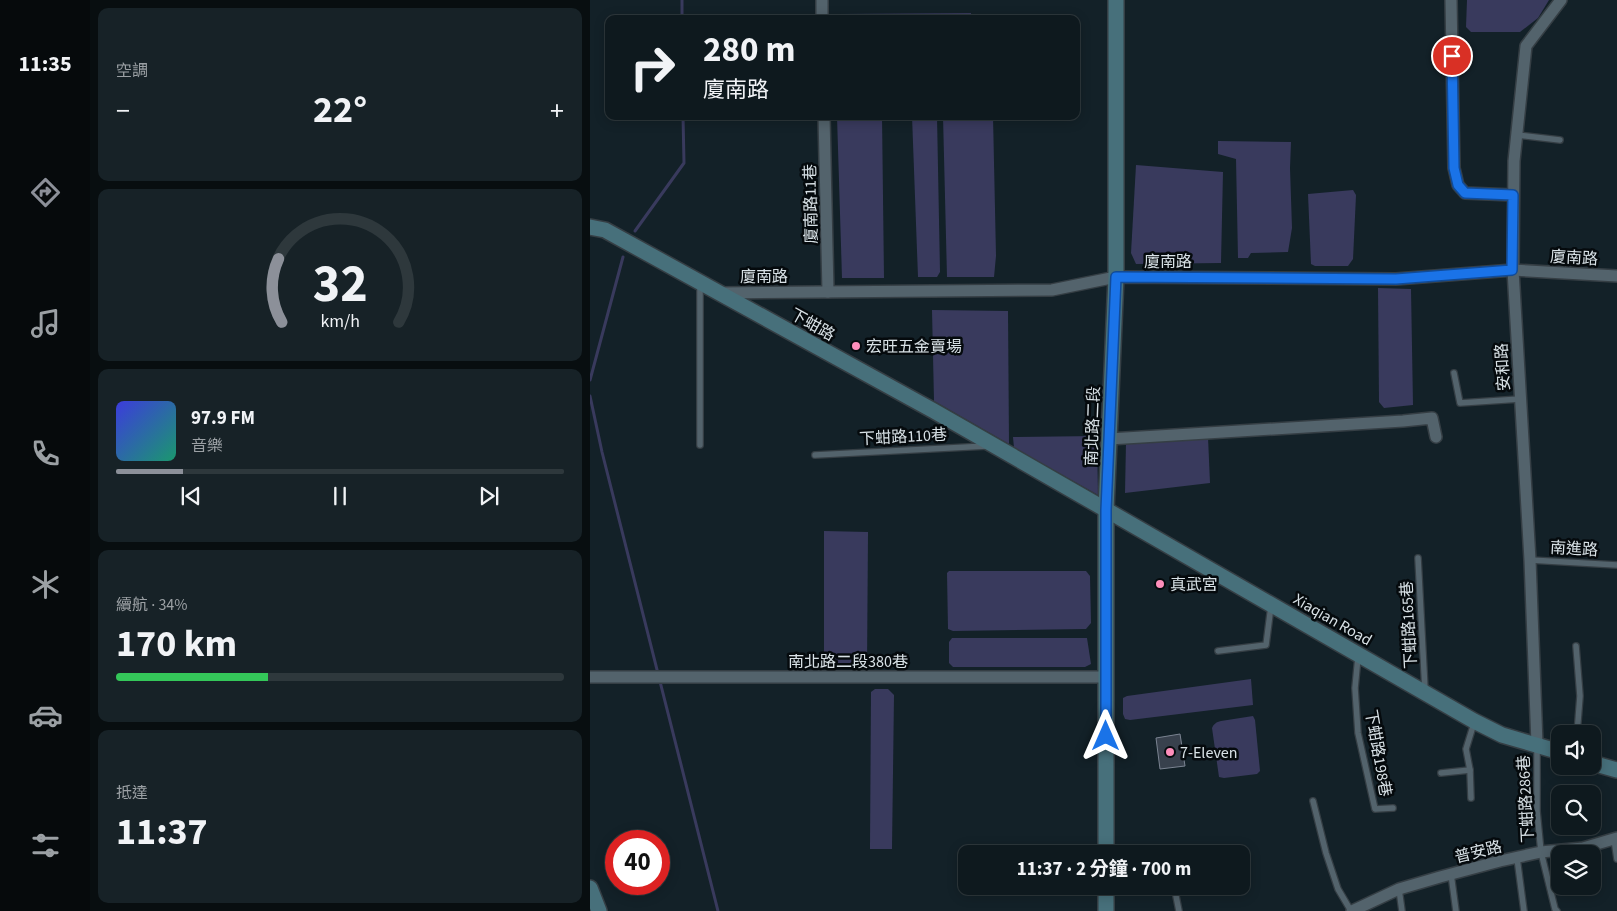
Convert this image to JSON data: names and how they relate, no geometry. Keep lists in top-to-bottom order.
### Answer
{
  "streets": {
    "main road": ["下蚶路", "南北路二段", "Xiaqian Road"],
    "street": [
      "廈南路11巷",
      "廈南路",
      "安和路",
      "南北路二段380巷",
      "普安路"
    ],
    "lane": [
      "下蚶路110巷",
      "南進路",
      "下蚶路165巷",
      "下蚶路198巷",
      "下蚶路286巷"
    ]
  },
  "crossings": [
    ["廈南路11巷", "廈南路"],
    ["廈南路", "下蚶路"],
    ["廈南路", "安和路"],
    ["廈南路", "南北路二段"],
    ["下蚶路", "南北路二段"],
    ["下蚶路", "下蚶路110巷"],
    ["下蚶路", "Xiaqian Road"],
    ["安和路", "南進路"],
    ["安和路", "Xiaqian Road"],
    ["安和路", "下蚶路286巷"],
    ["南北路二段", "Xiaqian Road"],
    ["南北路二段", "南北路二段380巷"],
    ["Xiaqian Road", "下蚶路165巷"],
    ["Xiaqian Road", "下蚶路198巷"],
    ["Xiaqian Road", "下蚶路286巷"],
    ["下蚶路286巷", "普安路"]
  ],
  "places": ["宏旺五金賣場", "真武宮", "7-Eleven"],
  "page": {
    "tabs": "11:35",
    "tile": [
      "空調",
      ["續航 · 34%", "170 km"],
      ["抵達", "11:37"]
    ],
    "turn": ["280 m", "廈南路"],
    "heat": ["−", "22°", "+"],
    "song": ["97.9 FM", "音樂"],
    "limit": "40",
    "trip": "11:37 · 2 分鐘 · 700 m",
    "gauge": ["32", "km/h"]
  }
}
